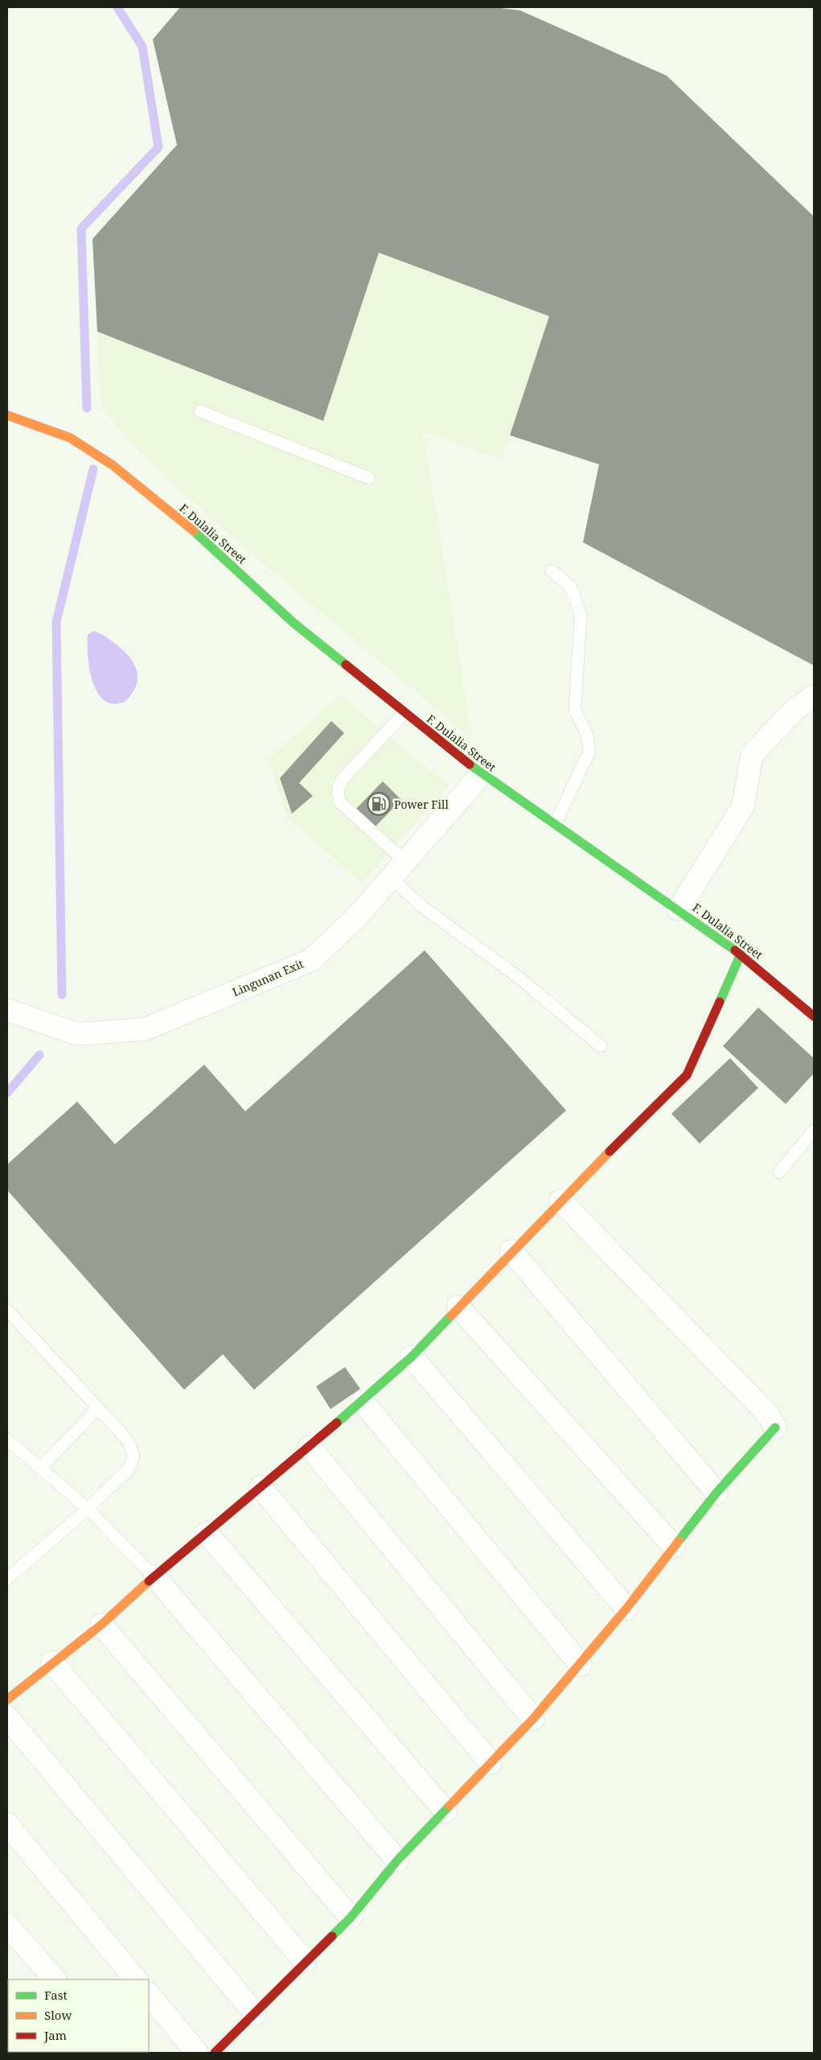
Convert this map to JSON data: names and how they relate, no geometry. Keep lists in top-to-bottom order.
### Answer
{
  "streets": {
    "street": ["F. Dulalia Street", "Lingunan Exit"]
  },
  "crossings": [
    ["F. Dulalia Street", "Lingunan Exit"]
  ],
  "places": {
    "fuel station": ["Power Fill"]
  },
  "legend": ["Fast", "Slow", "Jam"]
}
